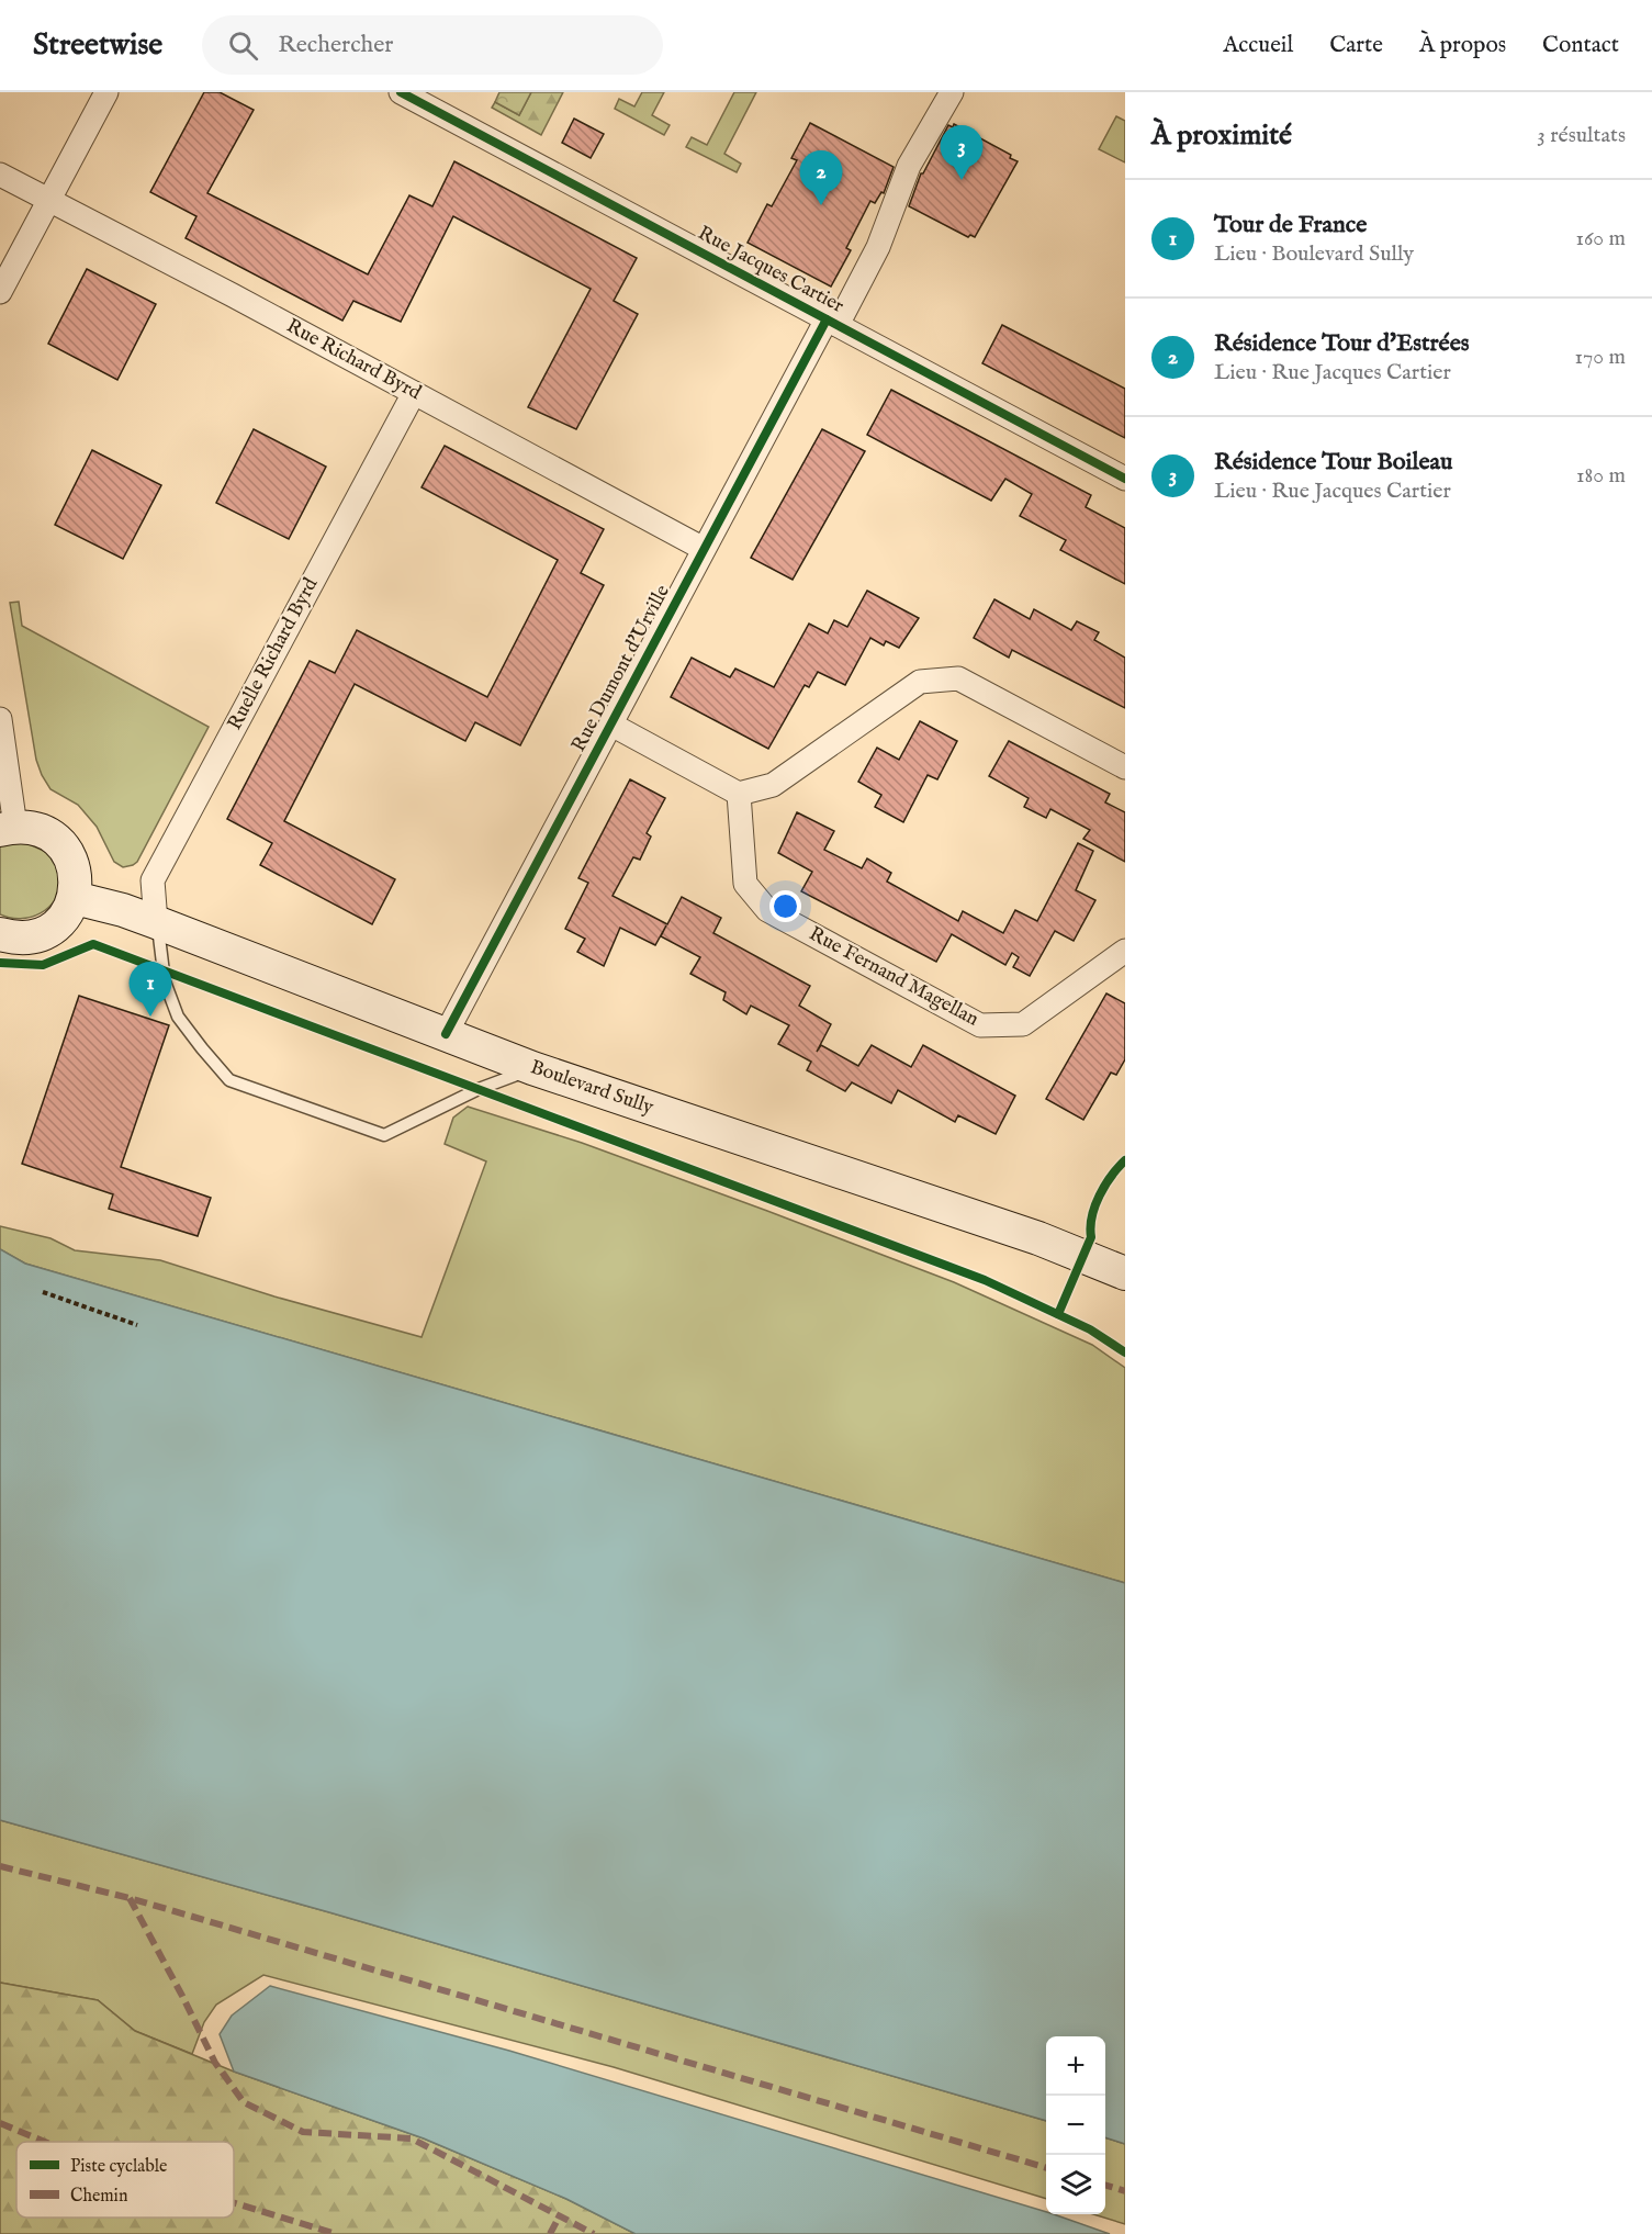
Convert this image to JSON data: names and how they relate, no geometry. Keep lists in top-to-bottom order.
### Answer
{
  "streets": {
    "main road": ["Boulevard Sully"],
    "street": [
      "Rue Jacques Cartier",
      "Rue Richard Byrd",
      "Ruelle Richard Byrd",
      "Rue Dumont d'Urville",
      "Rue Fernand Magellan"
    ]
  },
  "crossings": [
    ["Rue Jacques Cartier", "Rue Dumont d'Urville"],
    ["Rue Richard Byrd", "Ruelle Richard Byrd"],
    ["Rue Richard Byrd", "Rue Dumont d'Urville"],
    ["Ruelle Richard Byrd", "Boulevard Sully"],
    ["Rue Dumont d'Urville", "Boulevard Sully"]
  ],
  "legend": ["Piste cyclable", "Chemin"],
  "page": {
    "header": "Streetwise",
    "search": "Rechercher",
    "nav": [
      "Accueil",
      "Carte",
      "À propos",
      "Contact"
    ],
    "heading": ["À proximité", "3 résultats"],
    "pins": ["3", "2", "1"],
    "list": [
      {
        "mark": "1",
        "name": "Tour de France",
        "note": "Lieu · Boulevard Sully",
        "value": "160 m"
      },
      {
        "mark": "2",
        "name": "Résidence Tour d'Estrées",
        "note": "Lieu · Rue Jacques Cartier",
        "value": "170 m"
      },
      {
        "mark": "3",
        "name": "Résidence Tour Boileau",
        "note": "Lieu · Rue Jacques Cartier",
        "value": "180 m"
      }
    ],
    "map_buttons": ["+", "−"]
  }
}
